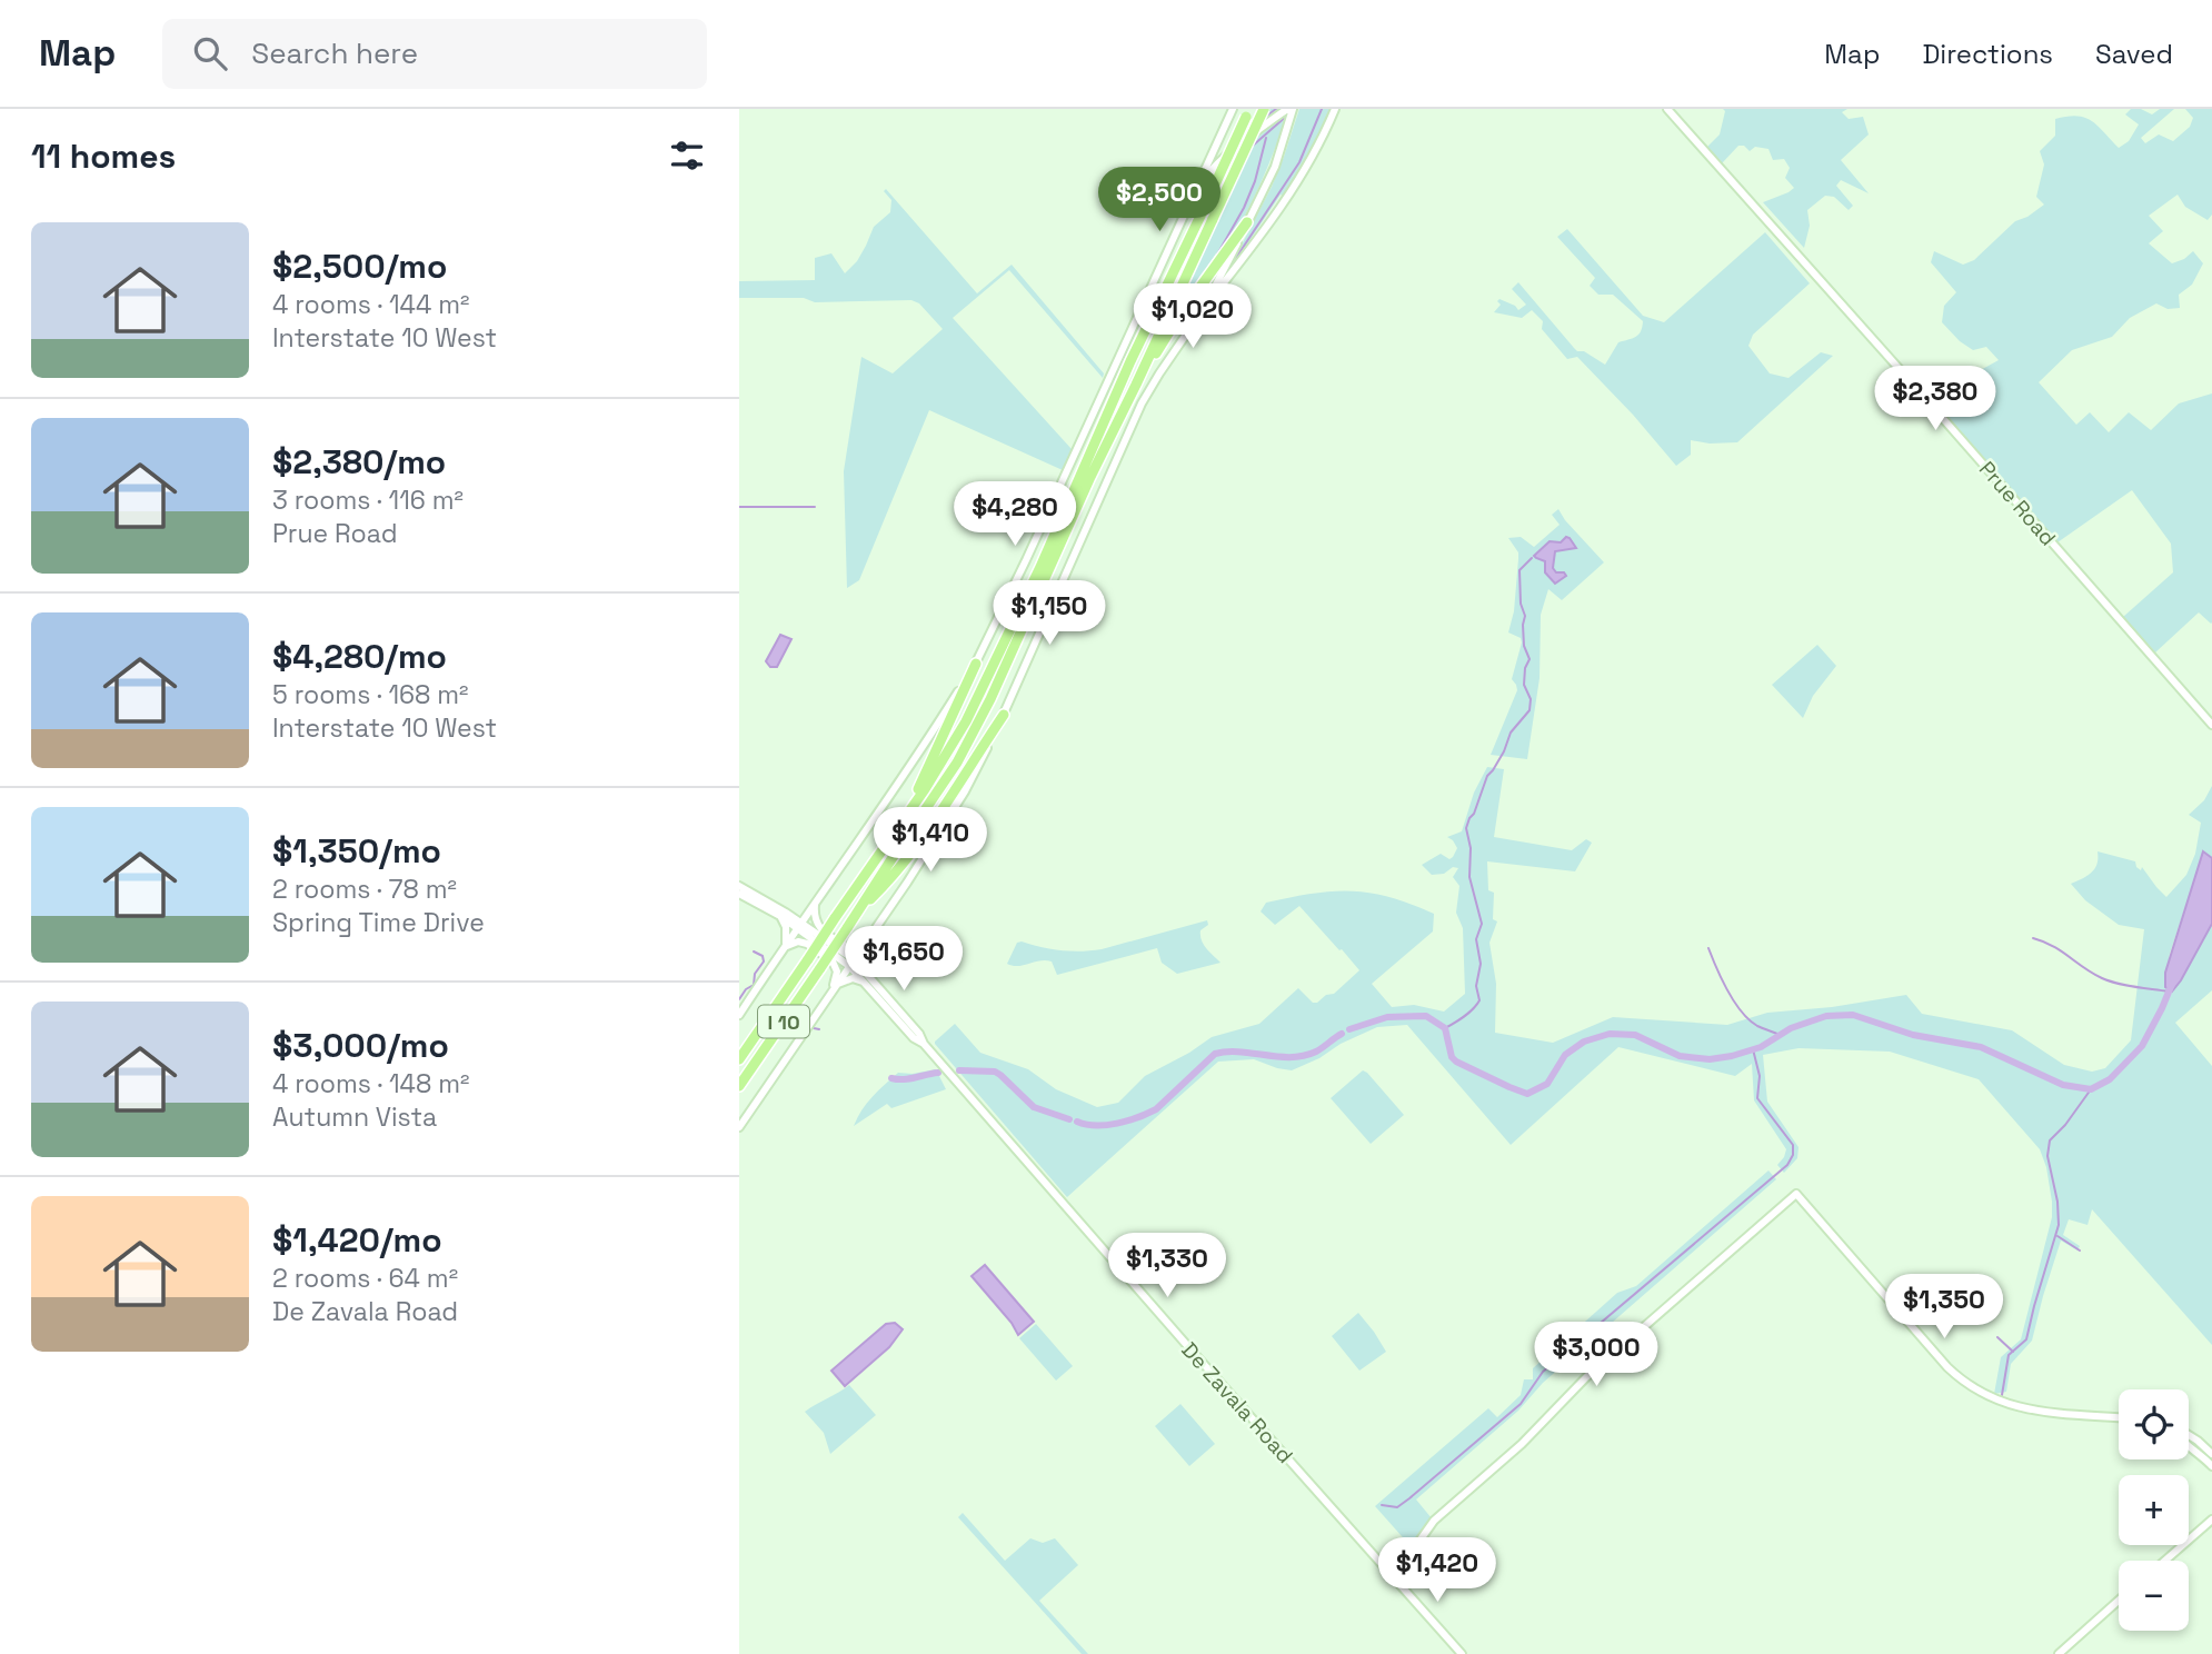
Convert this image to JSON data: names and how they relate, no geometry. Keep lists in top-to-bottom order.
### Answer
{
  "streets": {
    "highway": ["I 10"],
    "main road": ["Prue Road", "De Zavala Road"]
  },
  "page": {
    "header": "Map",
    "search": "Search here",
    "nav": ["Map", "Directions", "Saved"],
    "heading": "11 homes",
    "price": [
      "$2,500",
      "$1,020",
      "$2,380",
      "$4,280",
      "$1,150",
      "$1,410",
      "$1,650",
      "$1,330",
      "$1,350",
      "$3,000",
      "$1,420"
    ],
    "list": [
      {
        "name": "$2,500/mo",
        "note": "4 rooms · 144 m² · Interstate 10 West"
      },
      {
        "name": "$2,380/mo",
        "note": "3 rooms · 116 m² · Prue Road"
      },
      {
        "name": "$4,280/mo",
        "note": "5 rooms · 168 m² · Interstate 10 West"
      },
      {
        "name": "$1,350/mo",
        "note": "2 rooms · 78 m² · Spring Time Drive"
      },
      {
        "name": "$3,000/mo",
        "note": "4 rooms · 148 m² · Autumn Vista"
      },
      {
        "name": "$1,420/mo",
        "note": "2 rooms · 64 m² · De Zavala Road"
      }
    ],
    "map_buttons": ["+", "−"]
  }
}
